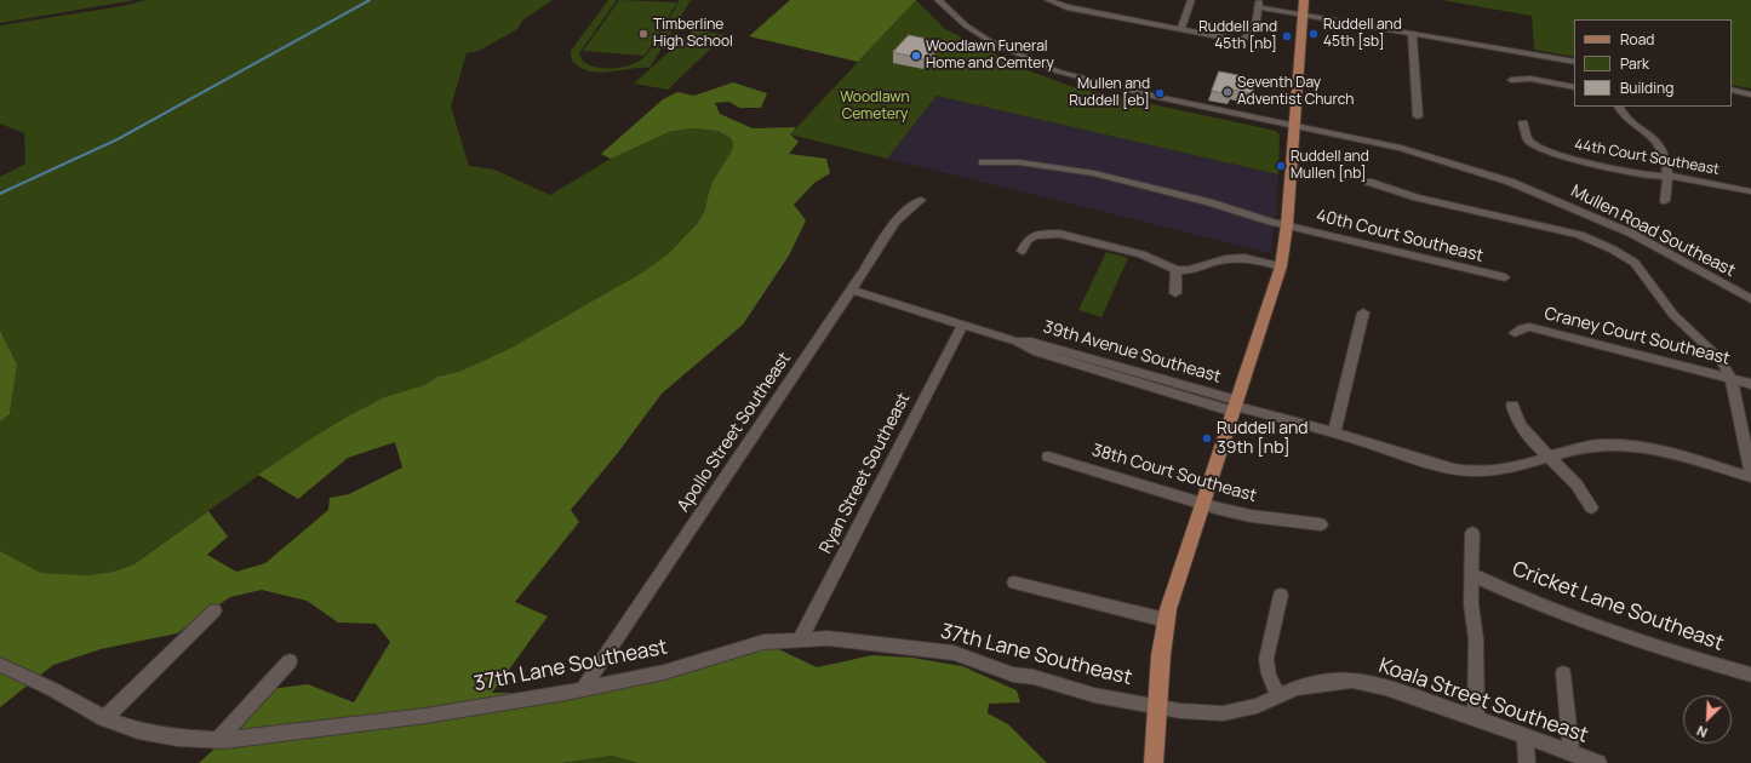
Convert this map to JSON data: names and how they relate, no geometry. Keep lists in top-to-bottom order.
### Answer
{
  "streets": {
    "street": [
      "44th Court Southeast",
      "Mullen Road Southeast",
      "40th Court Southeast",
      "Craney Court Southeast",
      "39th Avenue Southeast",
      "Apollo Street Southeast",
      "Ryan Street Southeast",
      "38th Court Southeast",
      "Cricket Lane Southeast",
      "37th Lane Southeast",
      "Koala Street Southeast"
    ]
  },
  "crossings": [
    ["39th Avenue Southeast", "Apollo Street Southeast"],
    ["39th Avenue Southeast", "Ryan Street Southeast"],
    ["Apollo Street Southeast", "37th Lane Southeast"],
    ["Ryan Street Southeast", "37th Lane Southeast"],
    ["37th Lane Southeast", "Koala Street Southeast"]
  ],
  "parks": ["Woodlawn Cemetery"],
  "places": [
    "Timberline High School",
    "Ruddell and 45th [sb]",
    "Ruddell and 45th [nb]",
    "Woodlawn Funeral Home and Cemtery",
    "Seventh Day Adventist Church",
    "Mullen and Ruddell [eb]",
    "Ruddell and Mullen [nb]",
    "Ruddell and 39th [nb]"
  ],
  "legend": ["Road", "Park", "Building"],
  "north": "bottom left"
}
